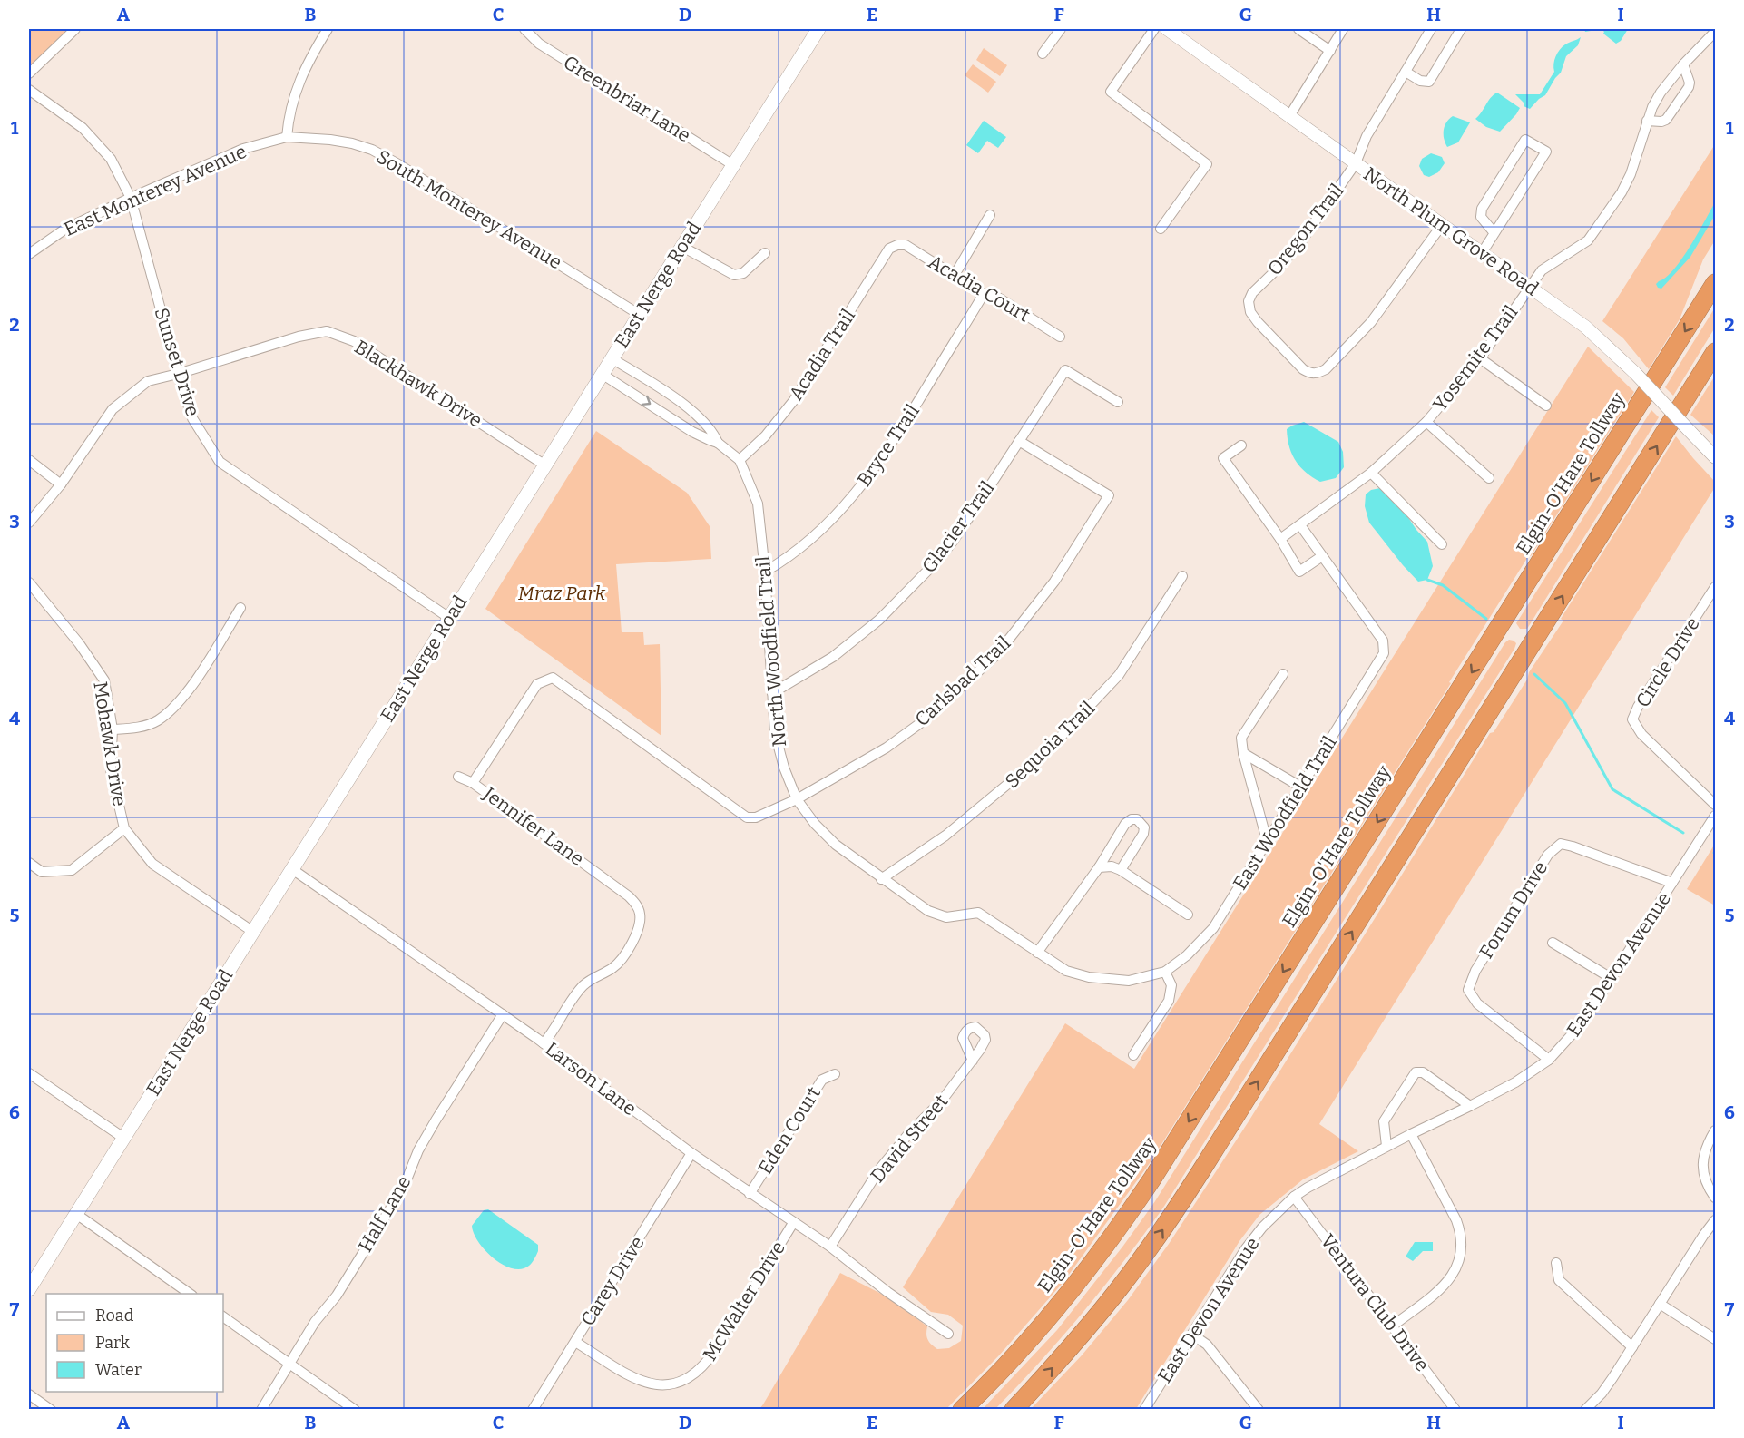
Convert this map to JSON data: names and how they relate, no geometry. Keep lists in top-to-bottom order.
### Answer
{
  "streets": {
    "highway": ["Elgin-O'Hare Tollway"],
    "main road": ["East Nerge Road"],
    "street": [
      "Greenbriar Lane",
      "East Monterey Avenue",
      "South Monterey Avenue",
      "Oregon Trail",
      "North Plum Grove Road",
      "Acadia Court",
      "Acadia Trail",
      "Yosemite Trail",
      "Sunset Drive",
      "Blackhawk Drive",
      "Bryce Trail",
      "Glacier Trail",
      "North Woodfield Trail",
      "Circle Drive",
      "Carlsbad Trail",
      "Mohawk Drive",
      "Sequoia Trail",
      "East Woodfield Trail",
      "Jennifer Lane",
      "Forum Drive",
      "East Devon Avenue",
      "Larson Lane",
      "Eden Court",
      "David Street",
      "Half Lane",
      "Carey Drive",
      "McWalter Drive",
      "Ventura Club Drive"
    ]
  },
  "crossings": [
    ["Greenbriar Lane", "East Nerge Road"],
    ["East Monterey Avenue", "South Monterey Avenue"],
    ["East Monterey Avenue", "Sunset Drive"],
    ["South Monterey Avenue", "East Nerge Road"],
    ["Oregon Trail", "North Plum Grove Road"],
    ["North Plum Grove Road", "Yosemite Trail"],
    ["East Nerge Road", "Sunset Drive"],
    ["East Nerge Road", "Blackhawk Drive"],
    ["East Nerge Road", "North Woodfield Trail"],
    ["East Nerge Road", "Mohawk Drive"],
    ["East Nerge Road", "Larson Lane"],
    ["Acadia Court", "Acadia Trail"],
    ["Acadia Court", "Bryce Trail"],
    ["Acadia Trail", "North Woodfield Trail"],
    ["Sunset Drive", "Blackhawk Drive"],
    ["Bryce Trail", "North Woodfield Trail"],
    ["Glacier Trail", "North Woodfield Trail"],
    ["Glacier Trail", "Carlsbad Trail"],
    ["North Woodfield Trail", "Carlsbad Trail"],
    ["North Woodfield Trail", "Sequoia Trail"],
    ["North Woodfield Trail", "East Woodfield Trail"],
    ["North Woodfield Trail", "Jennifer Lane"],
    ["Carlsbad Trail", "Jennifer Lane"],
    ["Jennifer Lane", "Larson Lane"],
    ["Forum Drive", "East Devon Avenue"],
    ["East Devon Avenue", "Ventura Club Drive"],
    ["Larson Lane", "Eden Court"],
    ["Larson Lane", "David Street"],
    ["Larson Lane", "Half Lane"],
    ["Larson Lane", "Carey Drive"],
    ["Larson Lane", "McWalter Drive"],
    ["Carey Drive", "McWalter Drive"]
  ],
  "parks": ["Mraz Park"],
  "legend": ["Road", "Park", "Water"],
  "grid": {
    "columns": [
      "A",
      "B",
      "C",
      "D",
      "E",
      "F",
      "G",
      "H",
      "I"
    ],
    "rows": [
      "1",
      "2",
      "3",
      "4",
      "5",
      "6",
      "7"
    ]
  }
}
